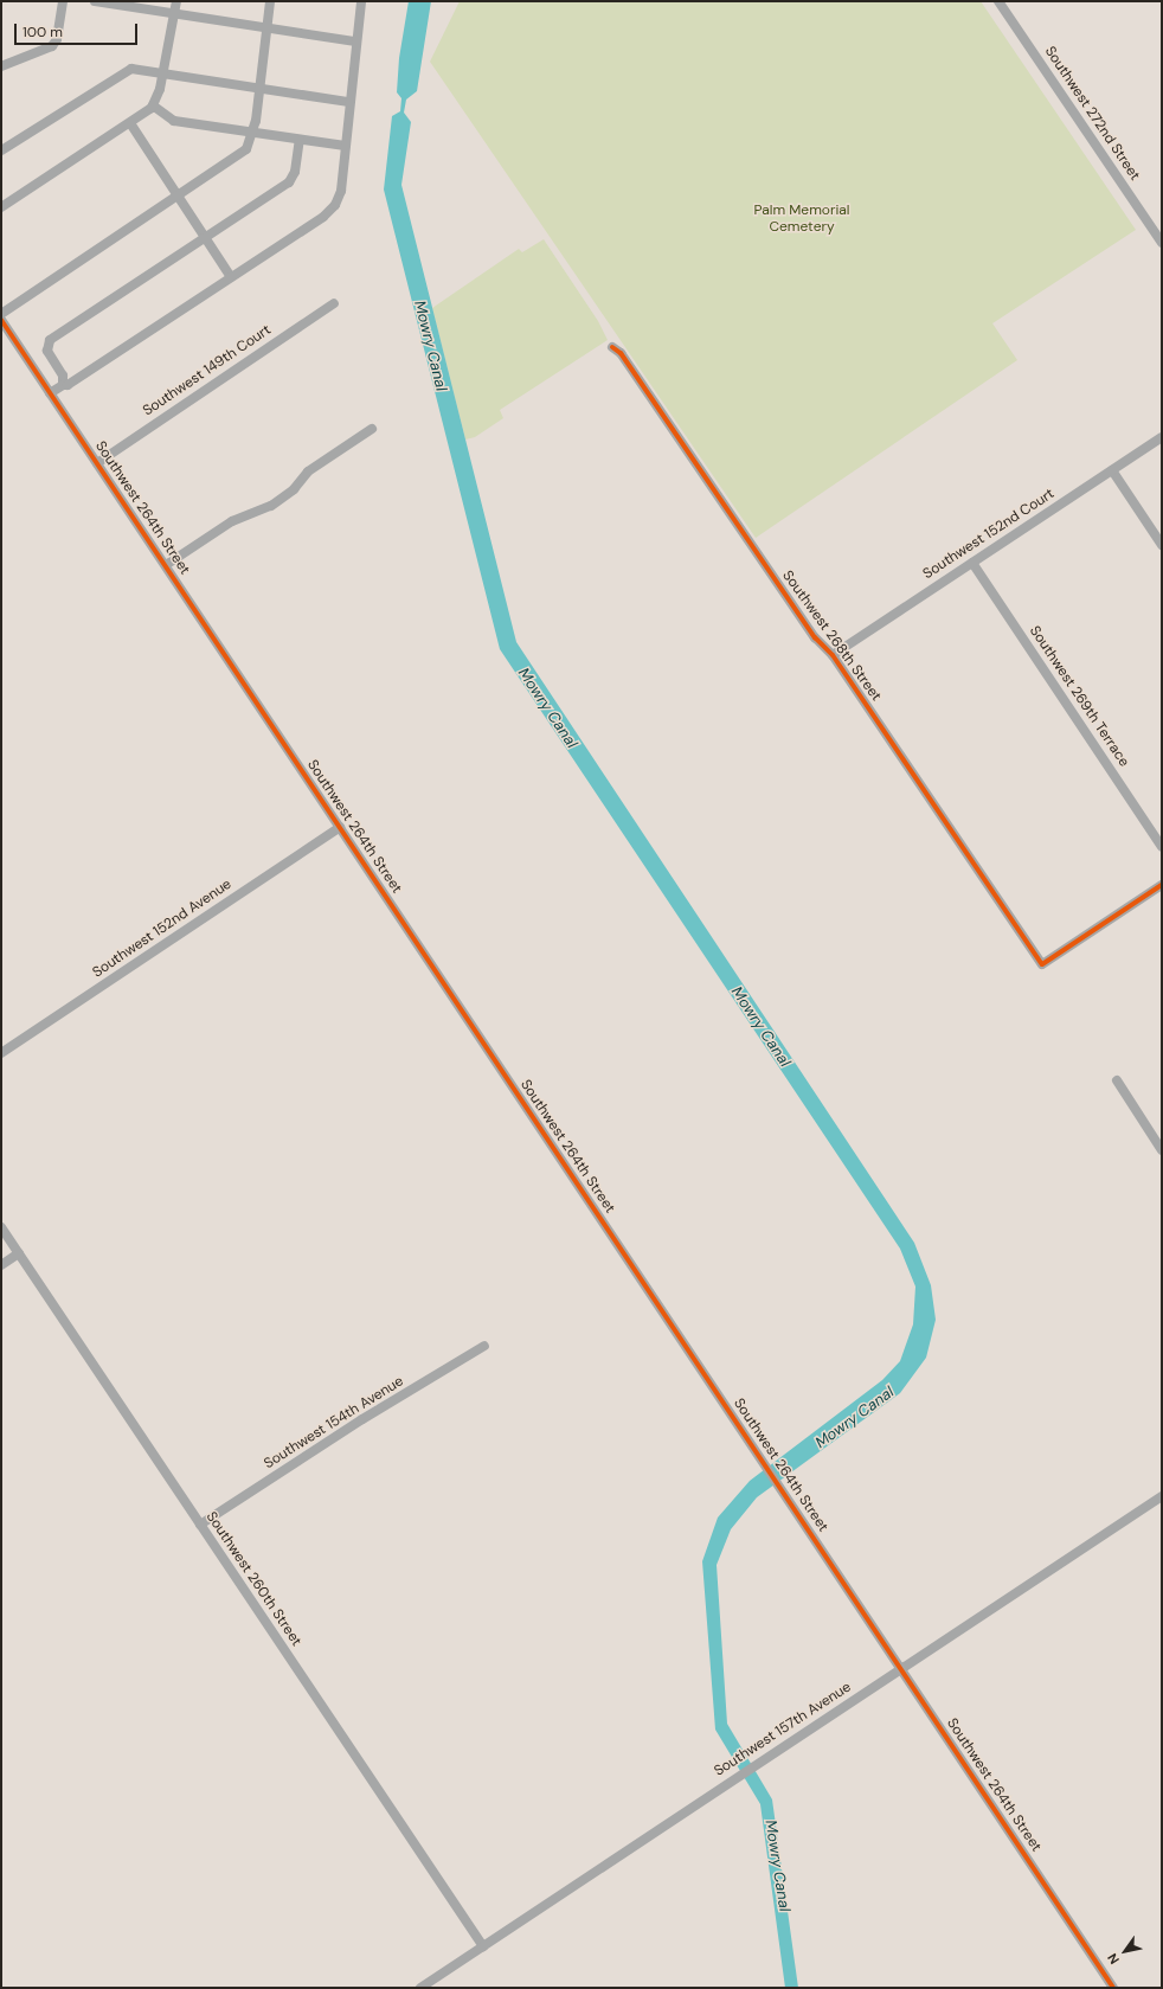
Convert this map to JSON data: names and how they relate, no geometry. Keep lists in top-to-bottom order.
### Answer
{
  "streets": {
    "street": [
      "Southwest 272nd Street",
      "Southwest 149th Court",
      "Southwest 264th Street",
      "Southwest 152nd Court",
      "Southwest 268th Street",
      "Southwest 269th Terrace",
      "Southwest 152nd Avenue",
      "Southwest 154th Avenue",
      "Southwest 260th Street",
      "Southwest 157th Avenue"
    ]
  },
  "crossings": [
    ["Southwest 149th Court", "Southwest 264th Street"],
    ["Southwest 264th Street", "Southwest 152nd Avenue"],
    ["Southwest 264th Street", "Southwest 157th Avenue"],
    ["Southwest 152nd Court", "Southwest 268th Street"],
    ["Southwest 152nd Court", "Southwest 269th Terrace"],
    ["Southwest 154th Avenue", "Southwest 260th Street"],
    ["Southwest 260th Street", "Southwest 157th Avenue"]
  ],
  "water": ["Mowry Canal"],
  "parks": ["Palm Memorial Cemetery"],
  "scale_bar": "100 m",
  "north": "bottom left"
}
